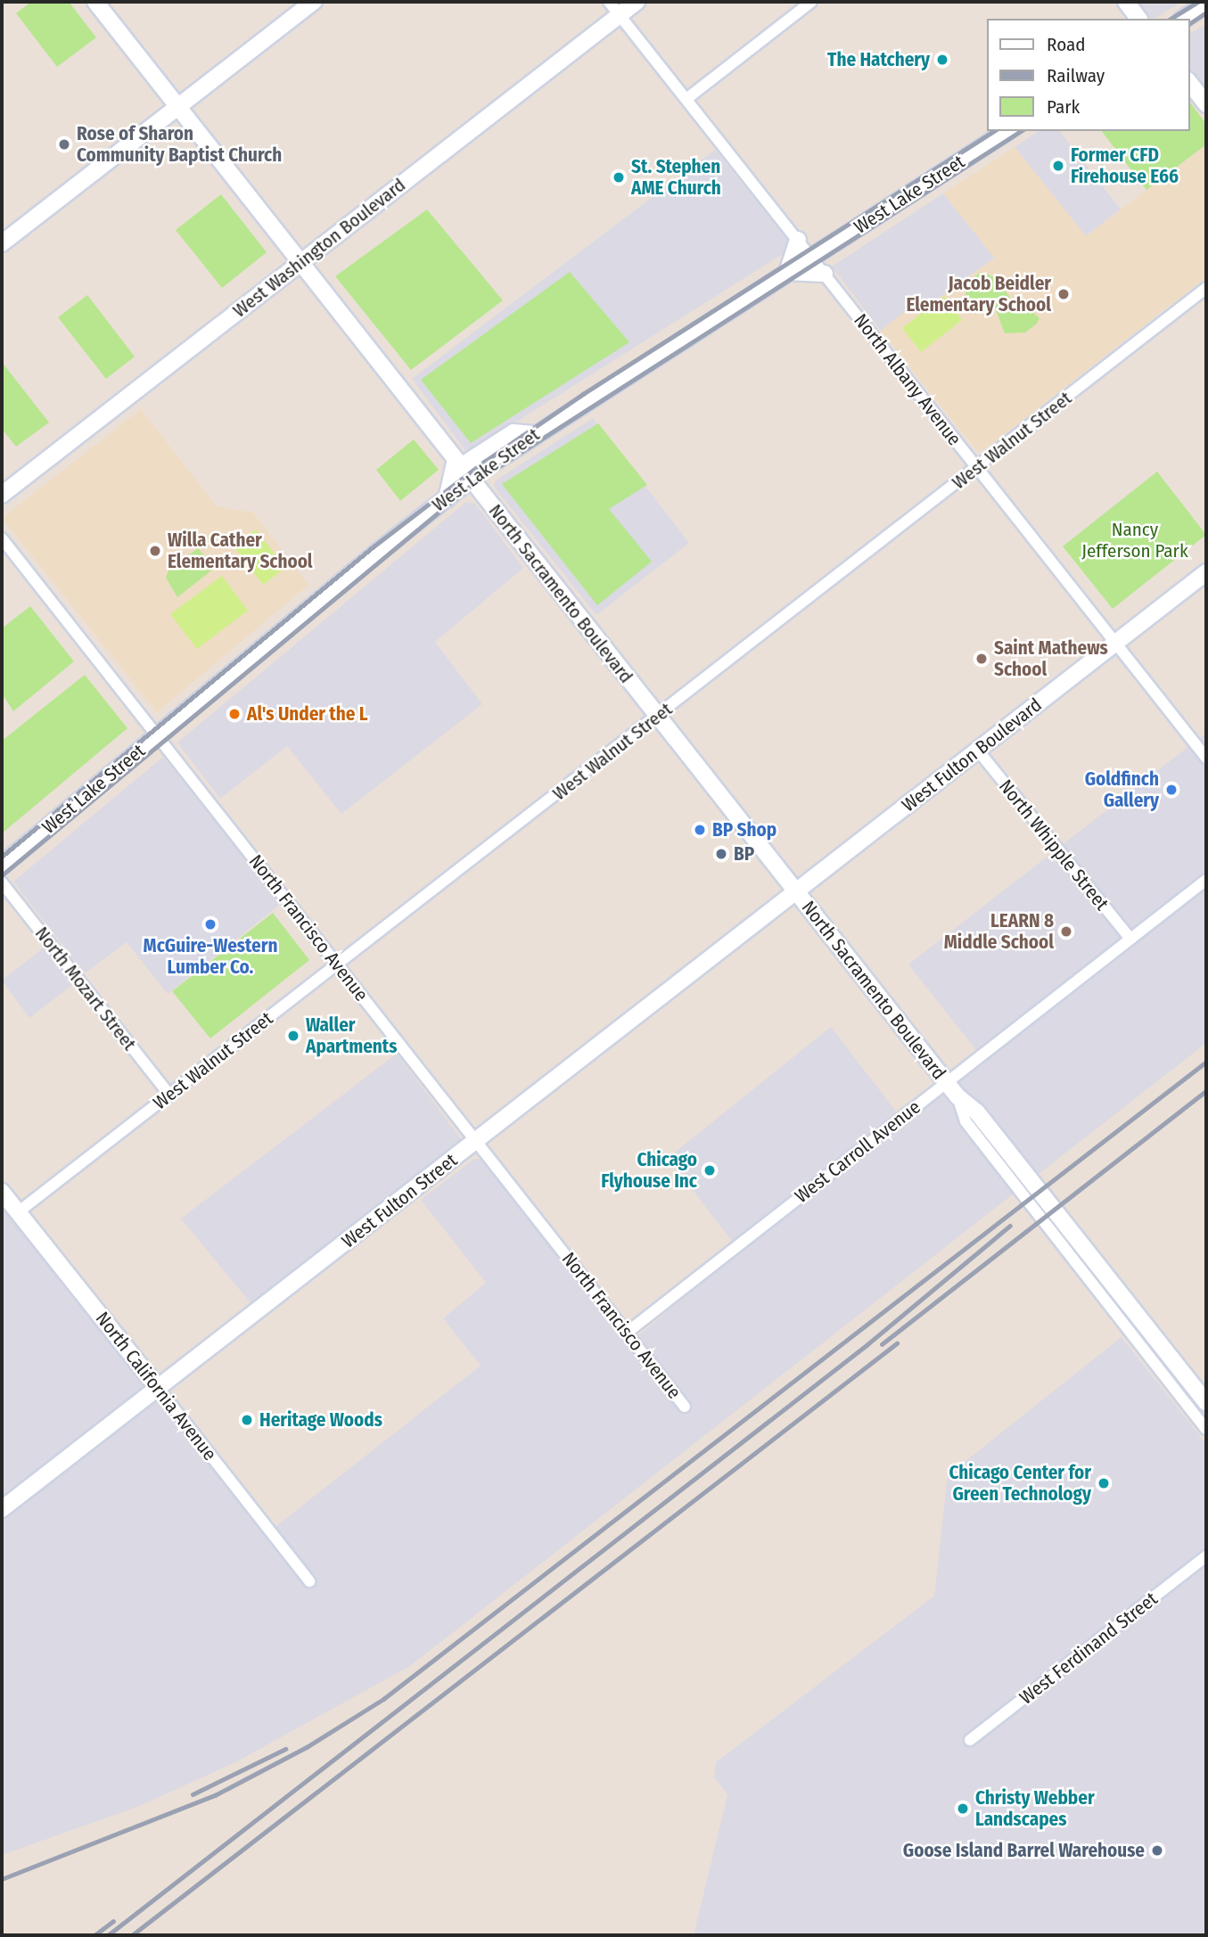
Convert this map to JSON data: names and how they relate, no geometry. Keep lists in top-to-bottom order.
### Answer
{
  "streets": {
    "street": [
      "West Lake Street",
      "West Washington Boulevard",
      "North Albany Avenue",
      "West Walnut Street",
      "North Sacramento Boulevard",
      "West Fulton Boulevard",
      "North Whipple Street",
      "North Francisco Avenue",
      "North Mozart Street",
      "West Carroll Avenue",
      "West Fulton Street",
      "North California Avenue",
      "West Ferdinand Street"
    ]
  },
  "crossings": [
    ["West Lake Street", "North Albany Avenue"],
    ["West Lake Street", "North Sacramento Boulevard"],
    ["West Lake Street", "North Francisco Avenue"],
    ["West Washington Boulevard", "North Albany Avenue"],
    ["West Washington Boulevard", "North Sacramento Boulevard"],
    ["North Albany Avenue", "West Walnut Street"],
    ["North Albany Avenue", "West Fulton Boulevard"],
    ["West Walnut Street", "North Sacramento Boulevard"],
    ["West Walnut Street", "North Francisco Avenue"],
    ["West Walnut Street", "North Mozart Street"],
    ["West Walnut Street", "North California Avenue"],
    ["North Sacramento Boulevard", "West Fulton Boulevard"],
    ["North Sacramento Boulevard", "West Carroll Avenue"],
    ["North Sacramento Boulevard", "West Fulton Street"],
    ["West Fulton Boulevard", "North Whipple Street"],
    ["West Fulton Boulevard", "West Fulton Street"],
    ["North Whipple Street", "West Carroll Avenue"],
    ["North Francisco Avenue", "West Carroll Avenue"],
    ["North Francisco Avenue", "West Fulton Street"],
    ["West Fulton Street", "North California Avenue"]
  ],
  "parks": ["Nancy Jefferson Park"],
  "places": [
    "The Hatchery",
    "Rose of Sharon Community Baptist Church",
    "Former CFD Firehouse E66",
    "St. Stephen AME Church",
    "Jacob Beidler Elementary School",
    "Willa Cather Elementary School",
    "Saint Mathews School",
    "Al's Under the L",
    "Goldfinch Gallery",
    "BP Shop",
    "BP",
    "McGuire-Western Lumber Co.",
    "LEARN 8 Middle School",
    "Waller Apartments",
    "Chicago Flyhouse Inc",
    "Heritage Woods",
    "Chicago Center for Green Technology",
    "Christy Webber Landscapes",
    "Goose Island Barrel Warehouse"
  ],
  "legend": ["Road", "Railway", "Park"]
}
